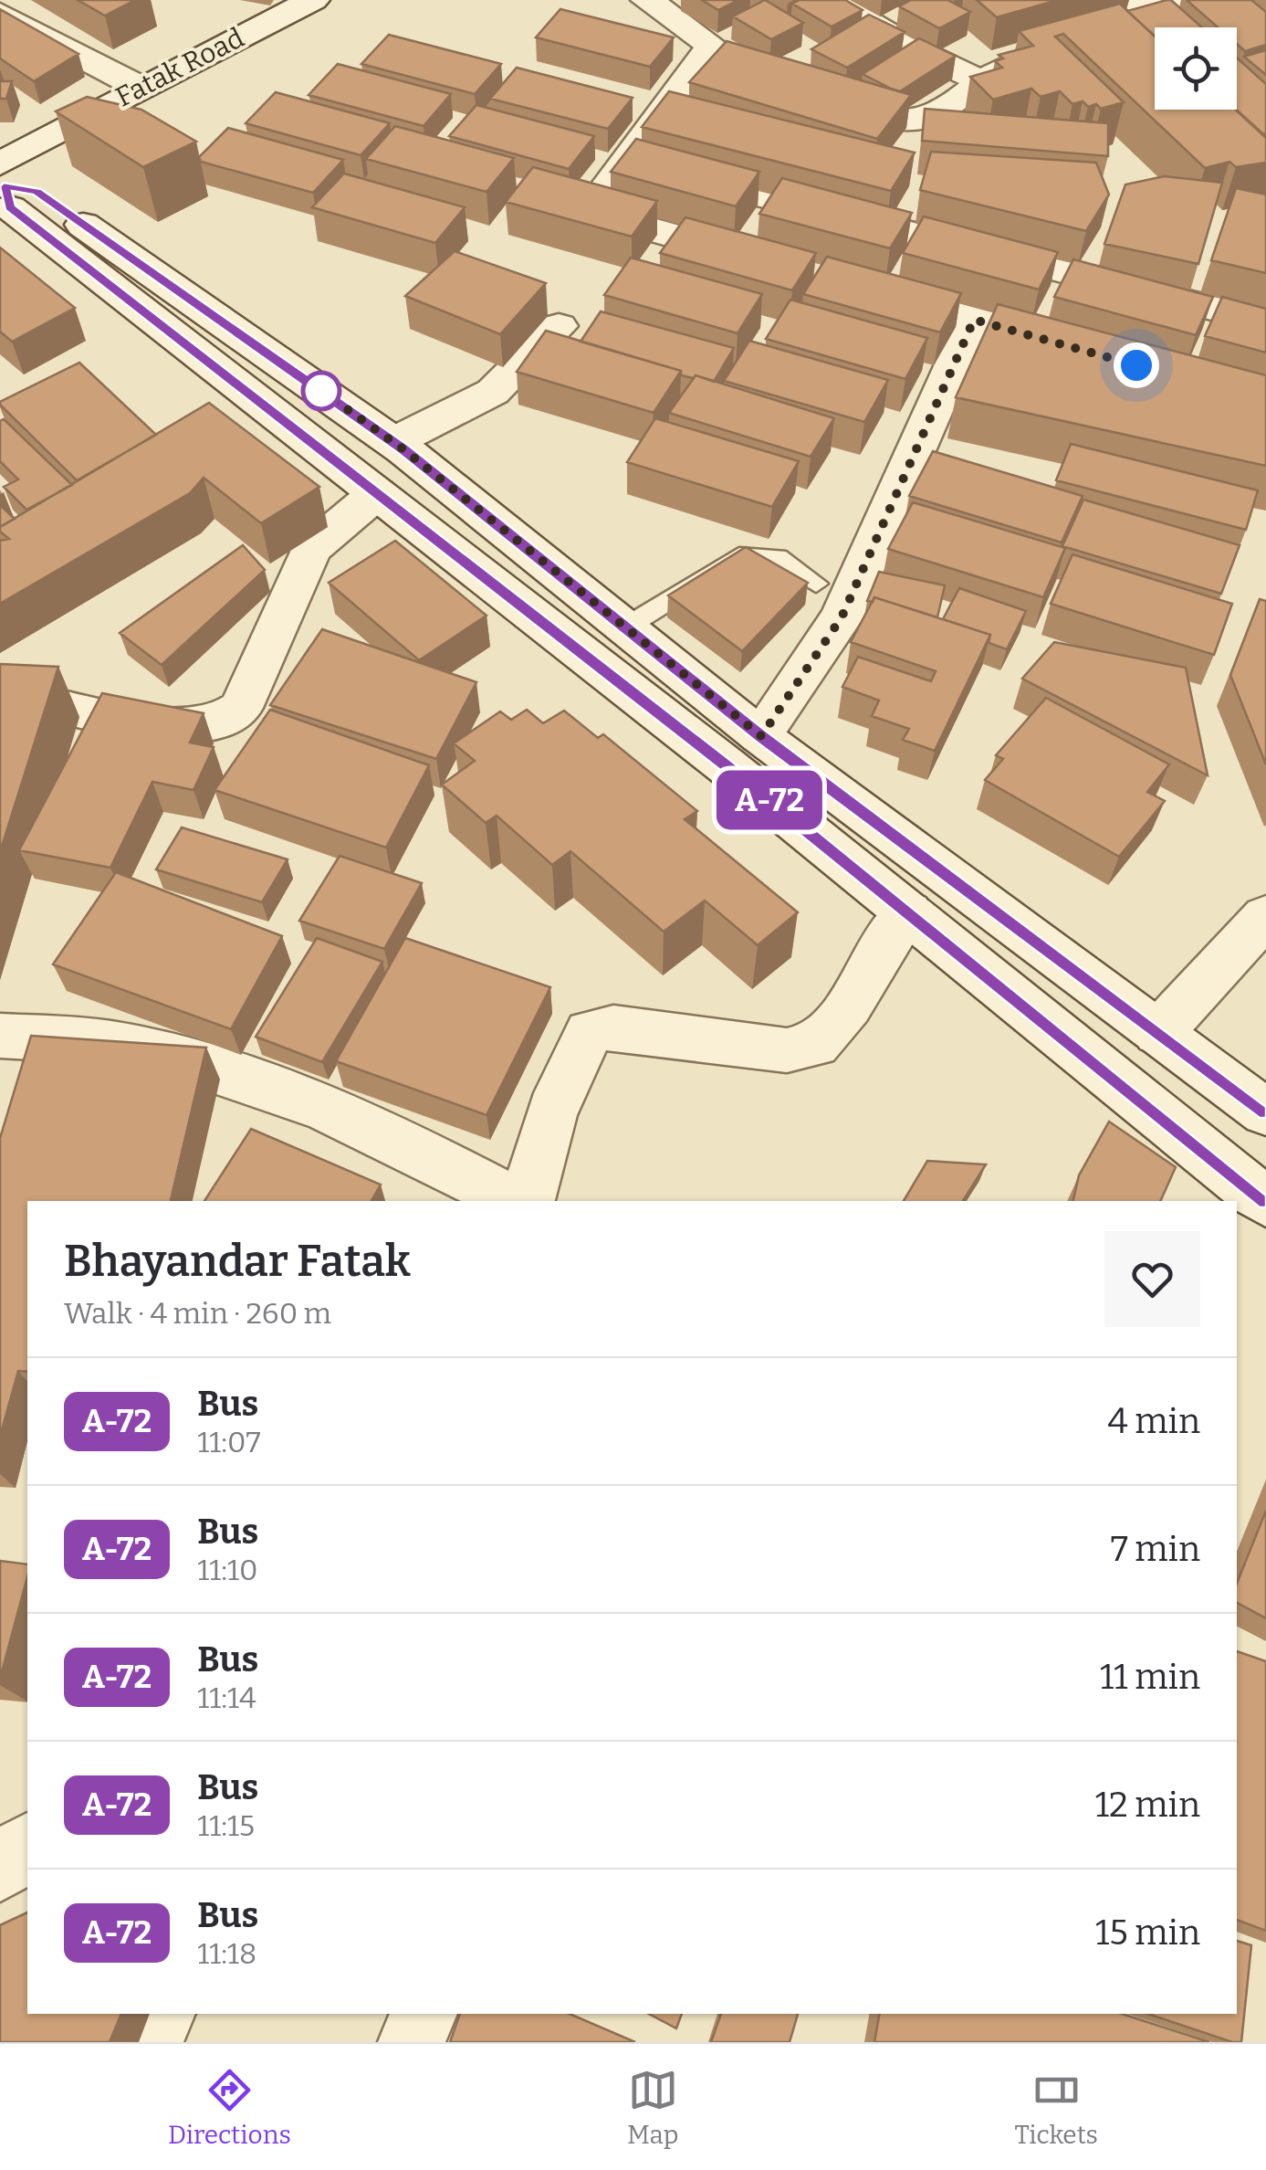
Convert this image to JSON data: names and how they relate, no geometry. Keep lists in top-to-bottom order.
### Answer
{
  "streets": {
    "street": ["Fatak Road"]
  },
  "lines": ["bus line A-72"],
  "page": {
    "on_map": "A-72",
    "heading": ["Bhayandar Fatak", "Walk · 4 min · 260 m"],
    "list": [
      {
        "mark": "A-72",
        "name": "Bus",
        "note": "11:07",
        "value": "4 min"
      },
      {
        "mark": "A-72",
        "name": "Bus",
        "note": "11:10",
        "value": "7 min"
      },
      {
        "mark": "A-72",
        "name": "Bus",
        "note": "11:14",
        "value": "11 min"
      },
      {
        "mark": "A-72",
        "name": "Bus",
        "note": "11:15",
        "value": "12 min"
      },
      {
        "mark": "A-72",
        "name": "Bus",
        "note": "11:18",
        "value": "15 min"
      }
    ],
    "tabs": ["Directions", "Map", "Tickets"]
  }
}
